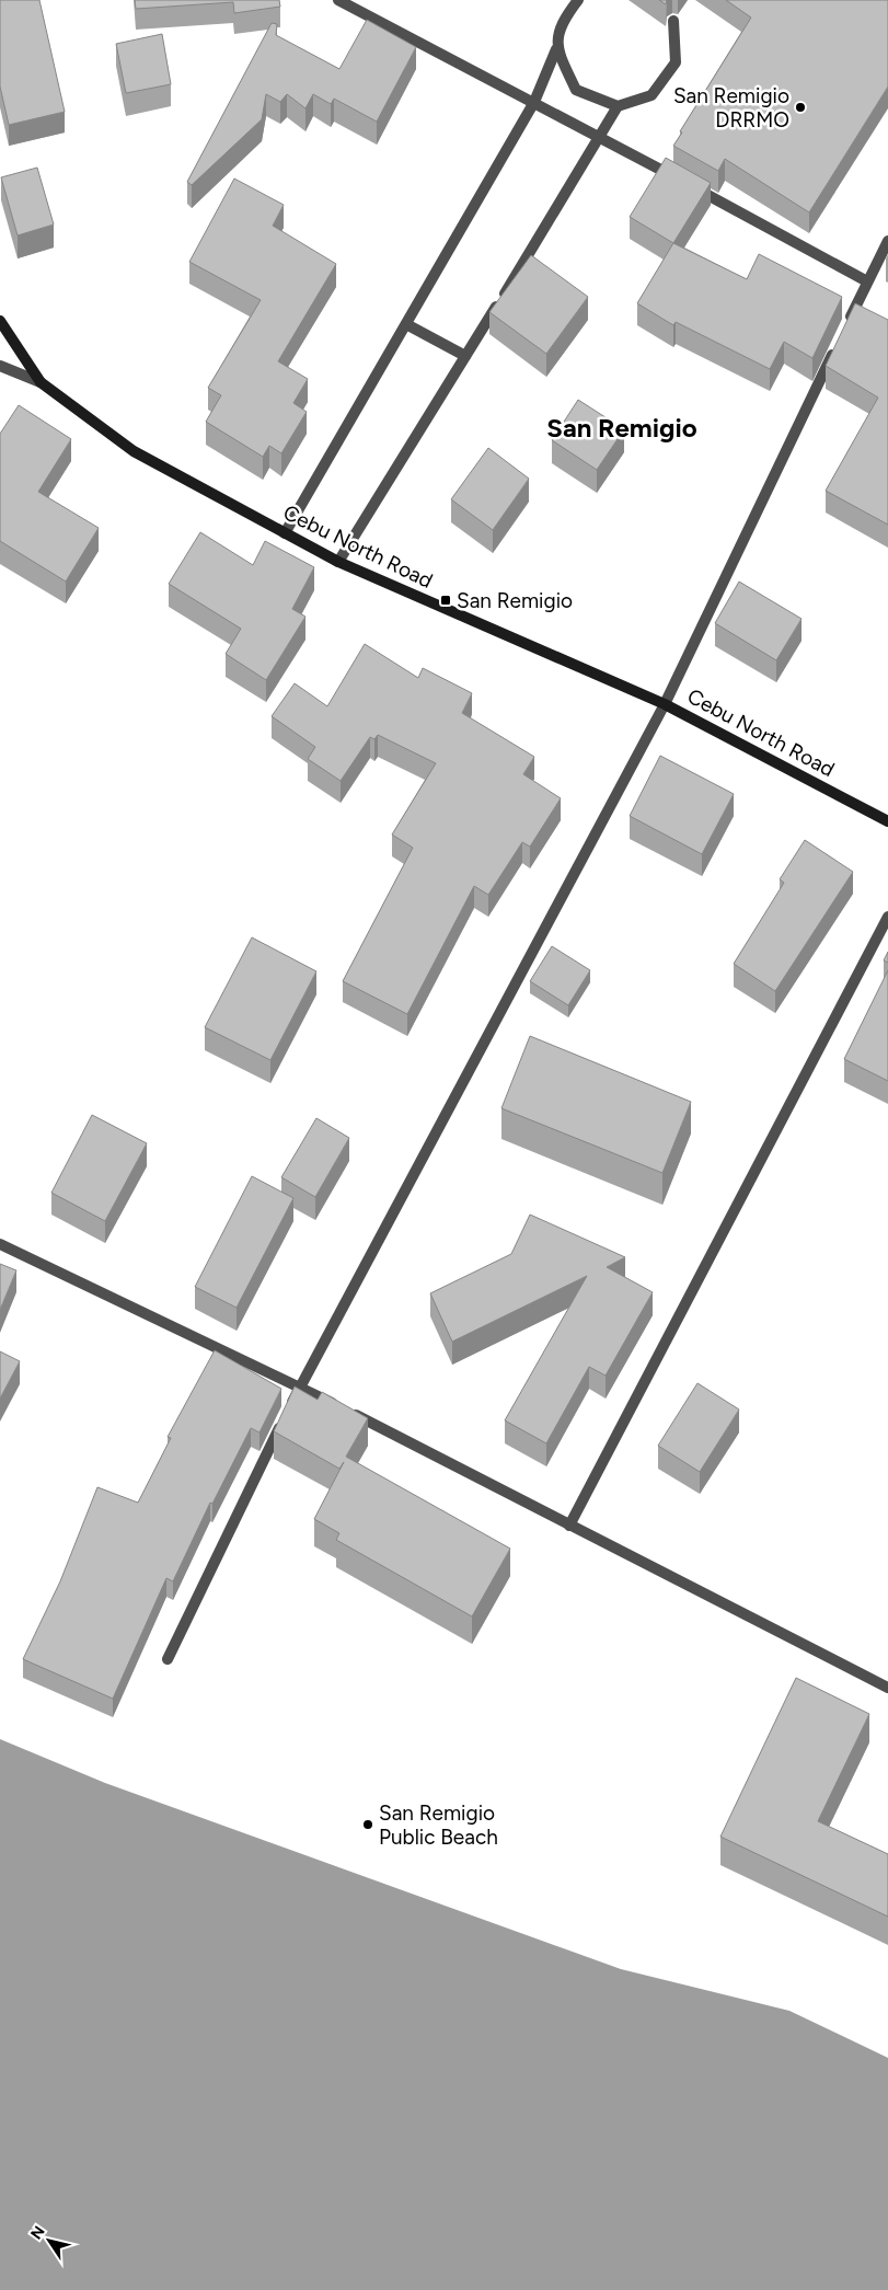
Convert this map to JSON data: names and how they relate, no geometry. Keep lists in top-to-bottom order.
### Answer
{
  "streets": {
    "main road": ["Cebu North Road"]
  },
  "districts": ["San Remigio"],
  "places": {
    "other": ["San Remigio DRRMO", "San Remigio Public Beach"],
    "transit": ["San Remigio"]
  },
  "north": "top left"
}
